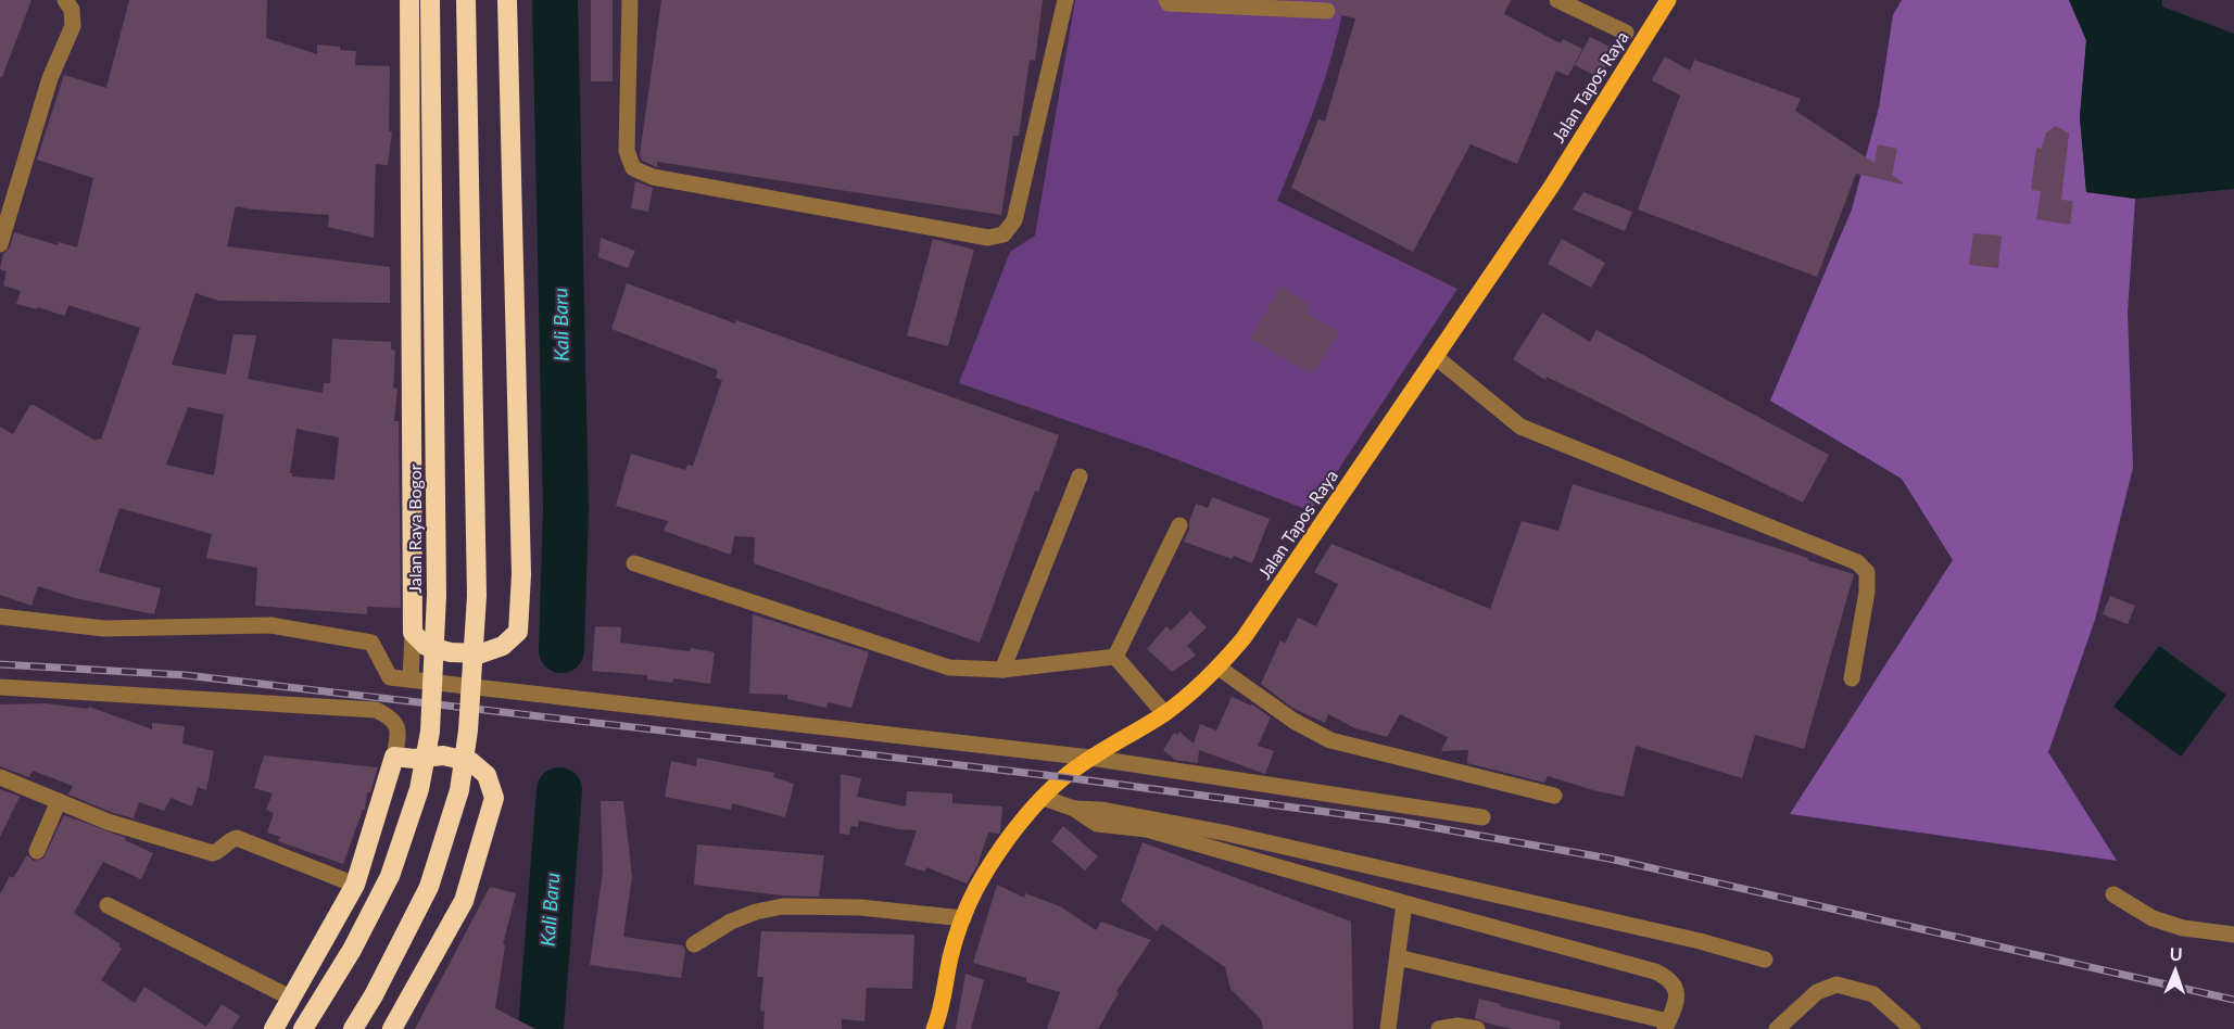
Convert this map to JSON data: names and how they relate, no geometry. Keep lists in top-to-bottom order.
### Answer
{
  "streets": {
    "highway": ["Jalan Raya Bogor"],
    "main road": ["Jalan Tapos Raya"]
  },
  "water": ["Kali Baru"],
  "north": "top"
}
